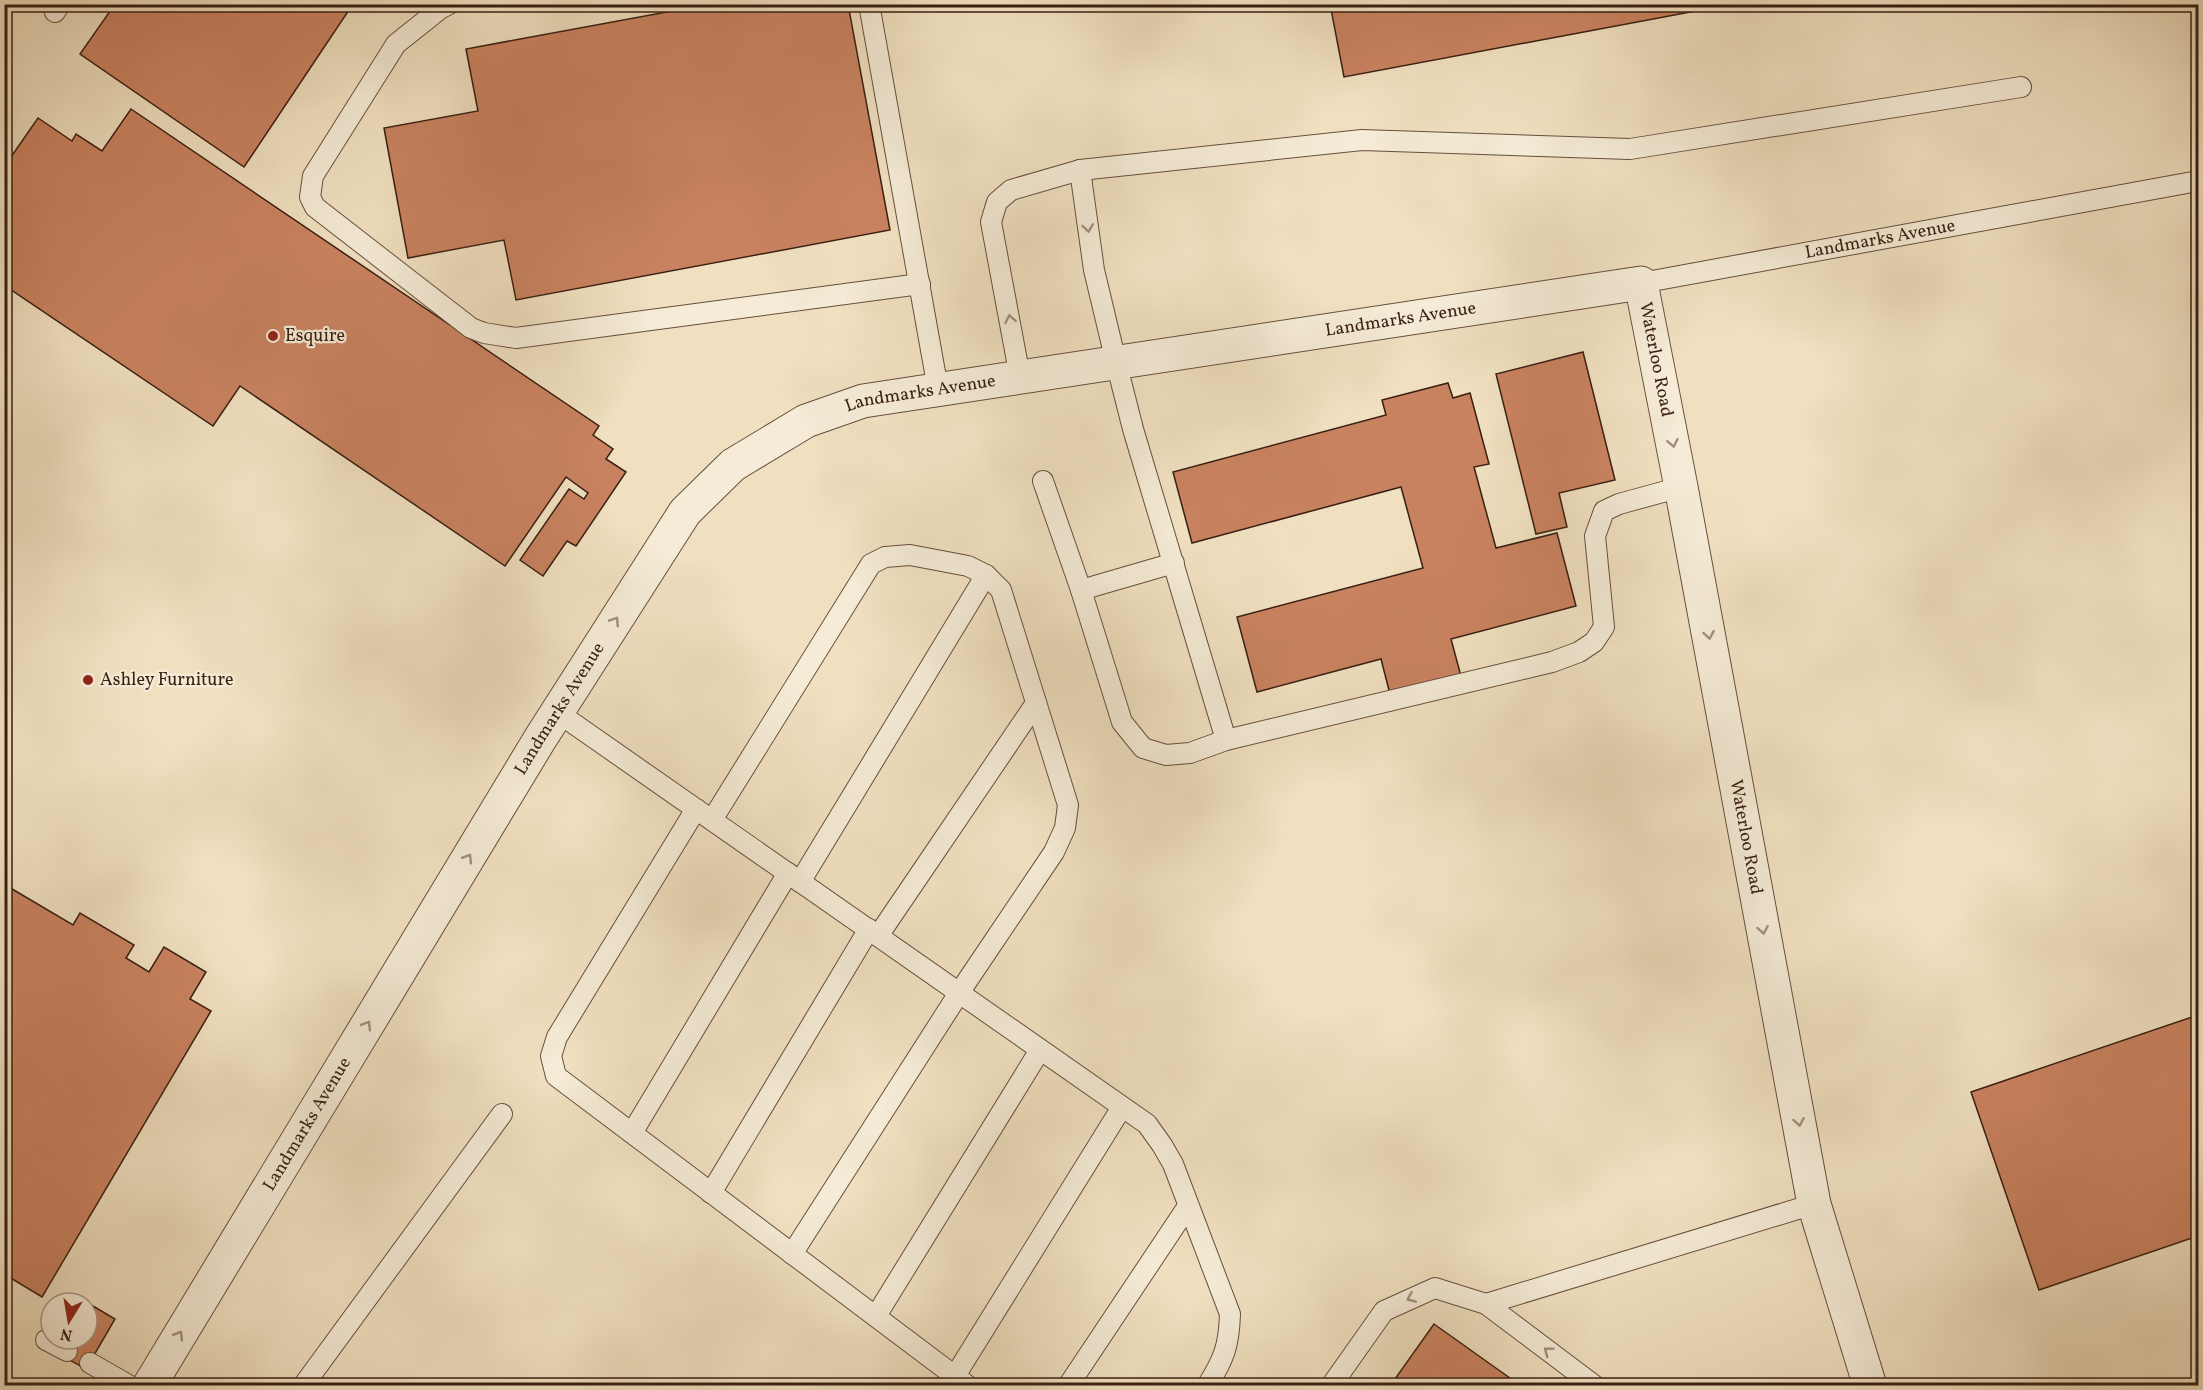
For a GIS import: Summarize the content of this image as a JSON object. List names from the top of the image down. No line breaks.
{"streets":{"street":["Landmarks Avenue","Waterloo Road"]},"crossings":[["Landmarks Avenue","Waterloo Road"]],"one_way":["Landmarks Avenue","Waterloo Road"],"places":["Esquire","Ashley Furniture"],"north":"bottom"}
